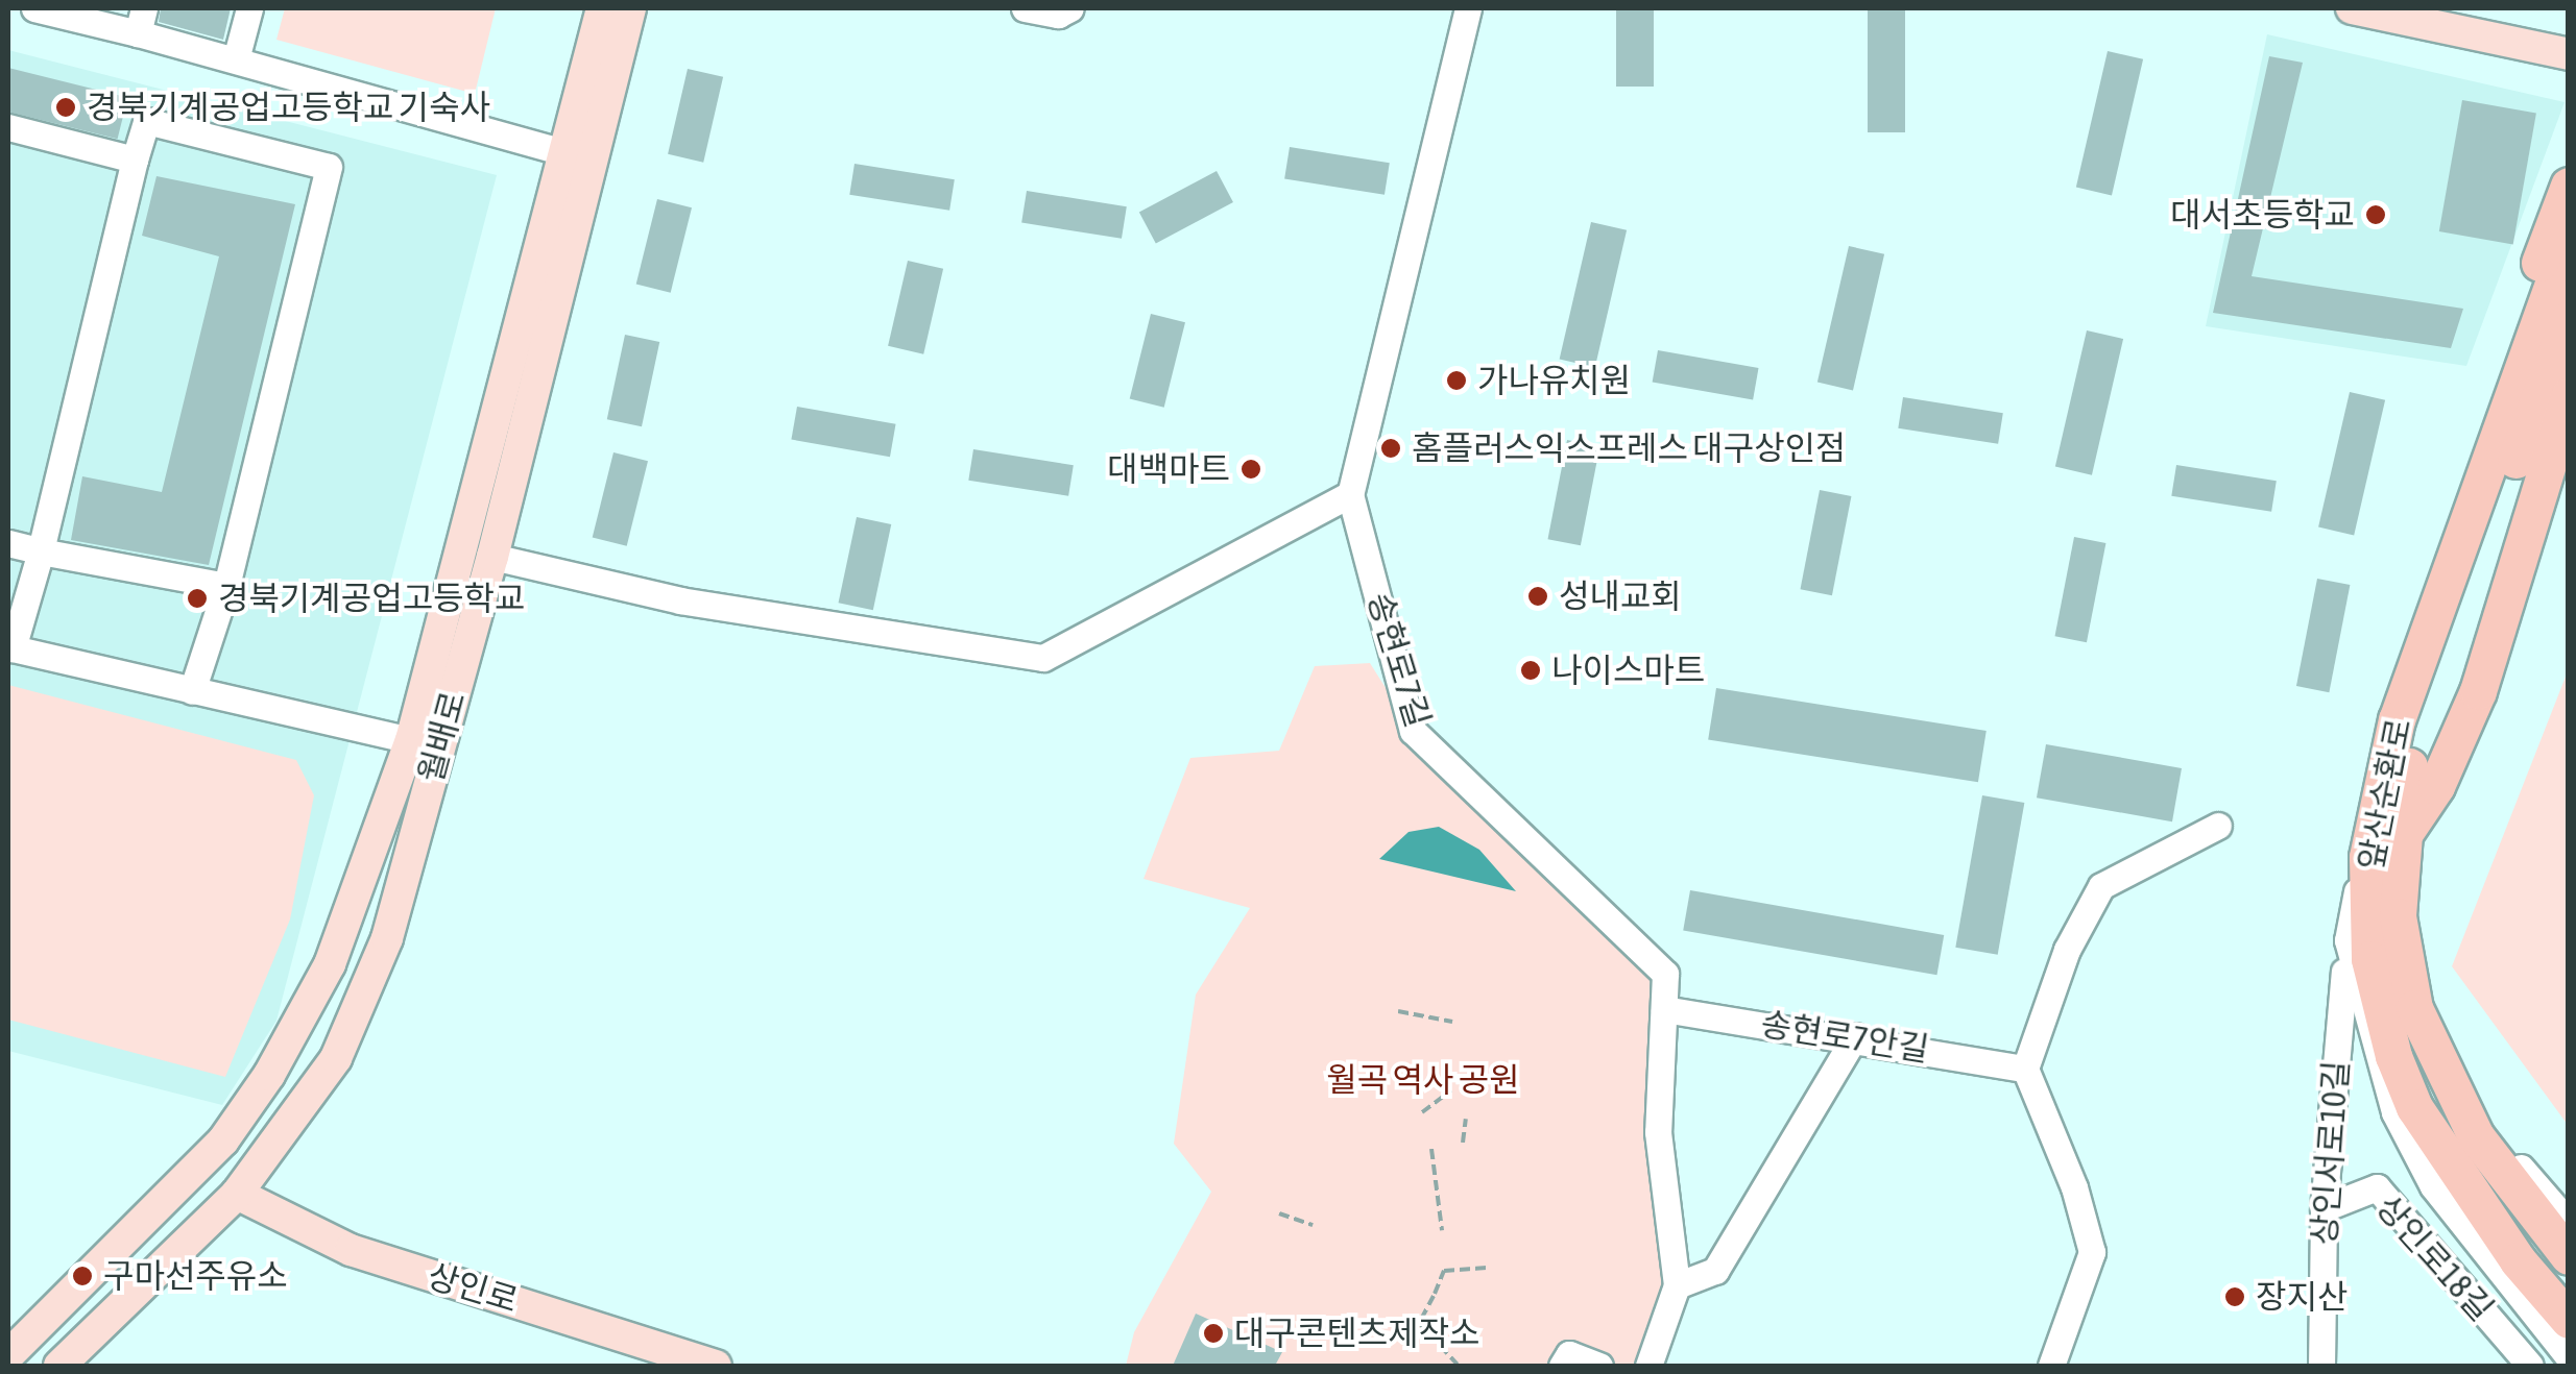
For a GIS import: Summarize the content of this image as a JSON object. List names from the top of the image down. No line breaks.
{"streets":{"highway":["앞산순환로"],"main road":["월배로","상인로"],"street":["송현로7길","송현로7안길","상인서로10길","상인로18길"]},"crossings":[["송현로7길","송현로7안길"],["월배로","상인로"],["앞산순환로","상인서로10길"],["상인서로10길","상인로18길"]],"parks":["월곡 역사 공원"],"places":["경북기계공업고등학교 기숙사","대서초등학교","가나유치원","홈플러스익스프레스 대구상인점","대백마트","성내교회","경북기계공업고등학교","나이스마트","구마선주유소","장지산","대구콘텐츠제작소"]}
